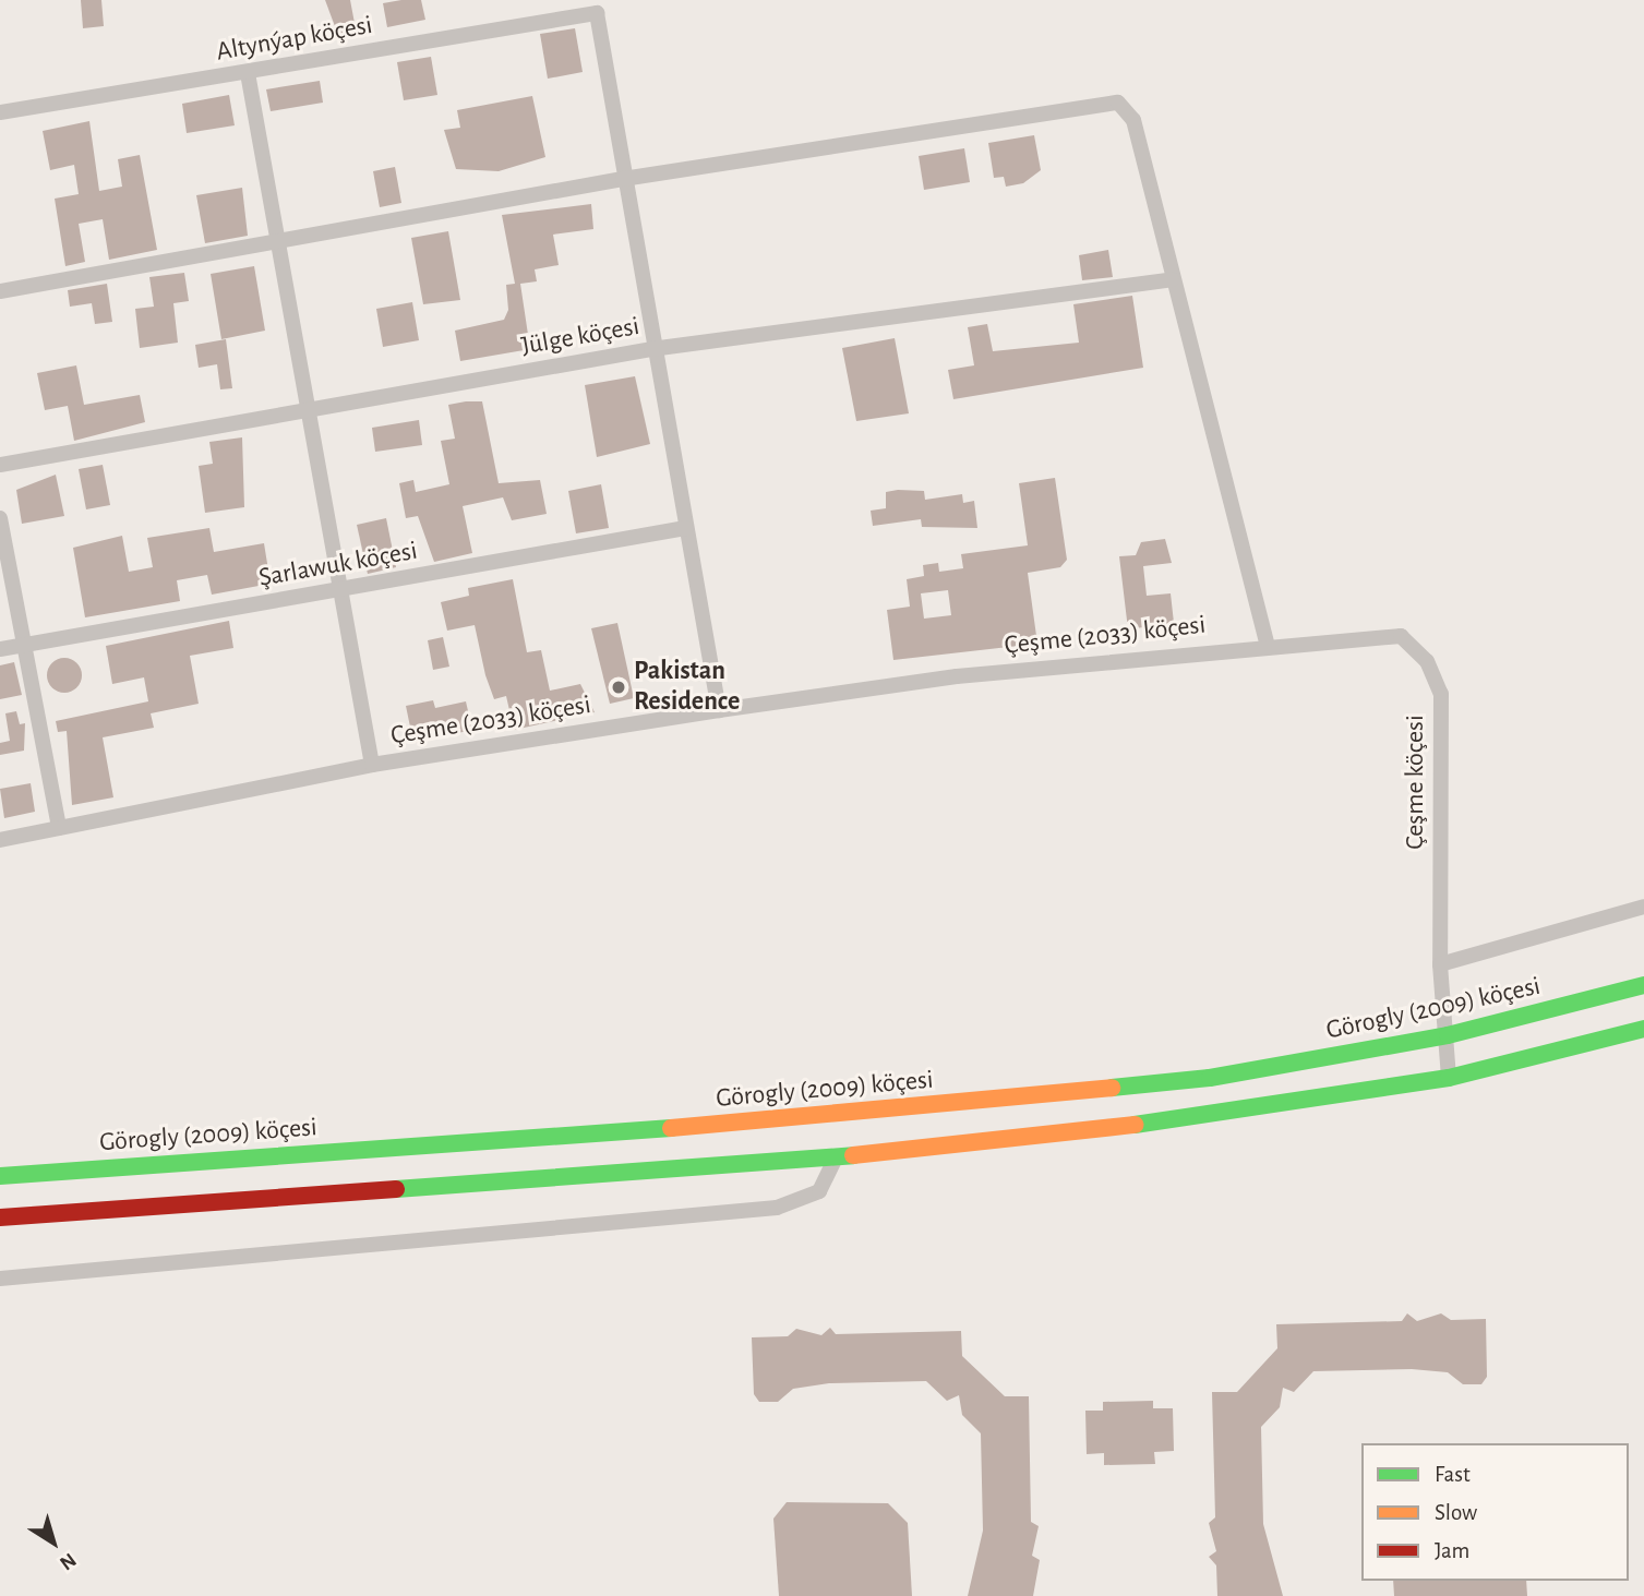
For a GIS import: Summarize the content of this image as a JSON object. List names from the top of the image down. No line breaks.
{"streets":{"main road":["Görogly (2009) köçesi"],"street":["Altynýap köçesi","Jülge köçesi","Şarlawuk köçesi","Çeşme (2033) köçesi","Çeşme köçesi"]},"crossings":[["Çeşme (2033) köçesi","Çeşme köçesi"],["Çeşme köçesi","Görogly (2009) köçesi"]],"places":["Pakistan Residence"],"legend":["Fast","Slow","Jam"],"north":"bottom right"}
